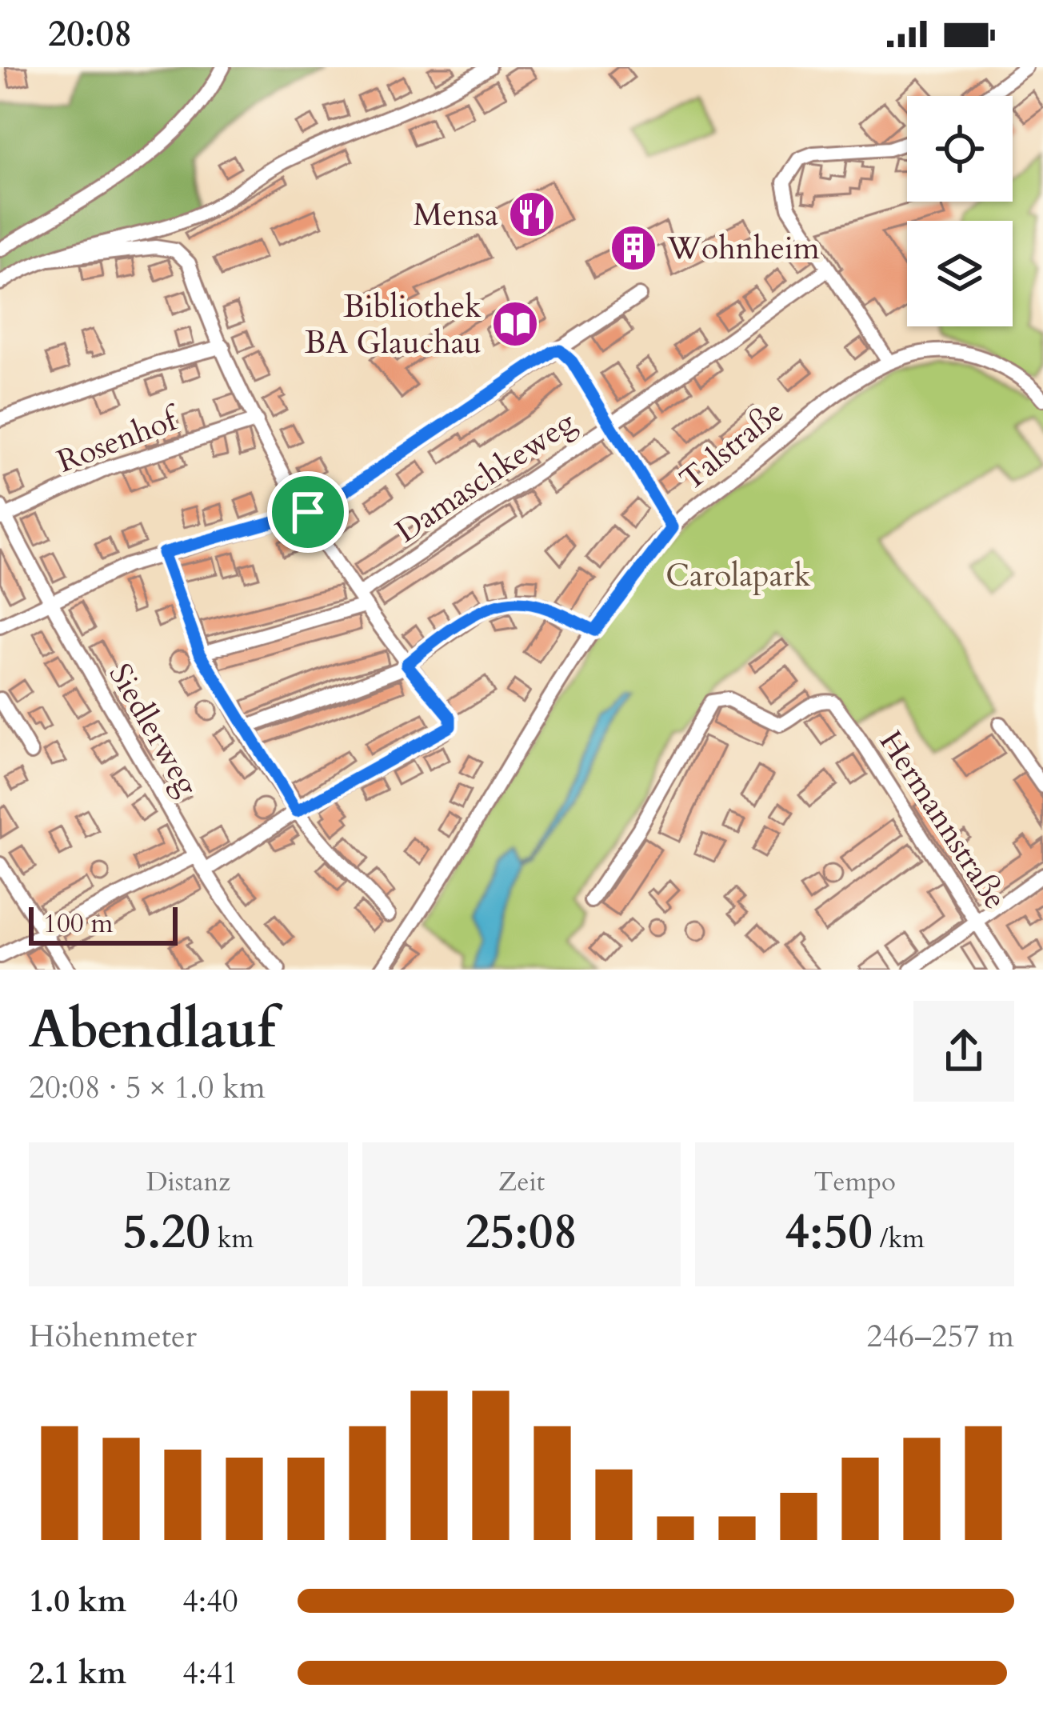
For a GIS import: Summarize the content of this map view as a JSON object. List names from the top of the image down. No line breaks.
{"streets":{"street":["Rosenhof","Talstraße","Damaschkeweg","Siedlerweg","Hermannstraße"]},"crossings":[["Rosenhof","Siedlerweg"]],"parks":["Carolapark"],"places":{"restaurant":["Mensa"],"building":["Wohnheim"],"library":["Bibliothek BA Glauchau"]},"scale_bar":"100 m","page":{"status":"20:08","scale":"100 m","heading":["Abendlauf","20:08 · 5 × 1.0 km"],"stats":[["Distanz","5.20 km"],["Zeit","25:08"],["Tempo","4:50 /km"]],"chart":["Höhenmeter","246–257 m"],"list":[{"name":"1.0 km","note":"4:40"},{"name":"2.1 km","note":"4:41"}]}}
